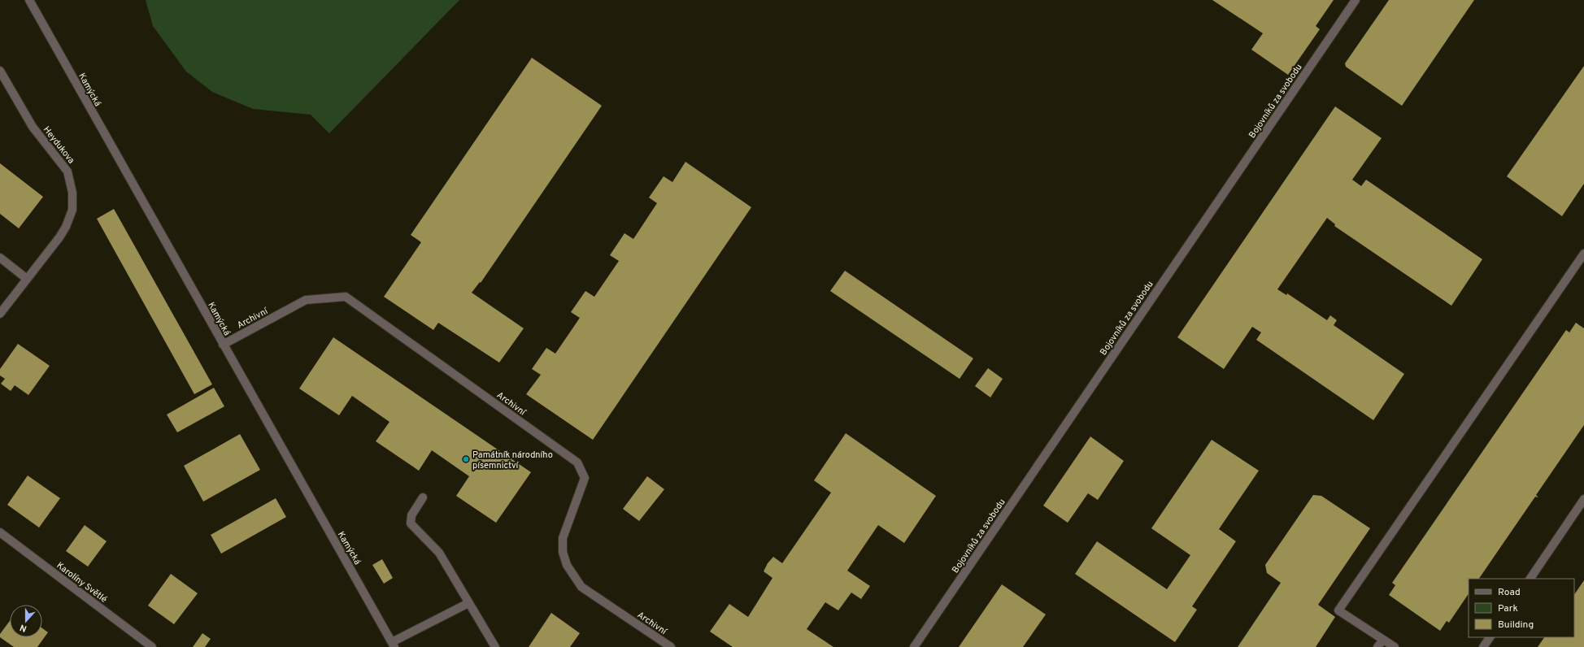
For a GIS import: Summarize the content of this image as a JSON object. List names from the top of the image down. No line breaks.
{"streets":{"street":["Kamýcká","Bojovníků za svobodu","Heydukova","Archivní","Karolíny Světlé"]},"crossings":[["Kamýcká","Archivní"]],"places":["Památník národního písemnictví"],"legend":["Road","Park","Building"],"north":"bottom"}
